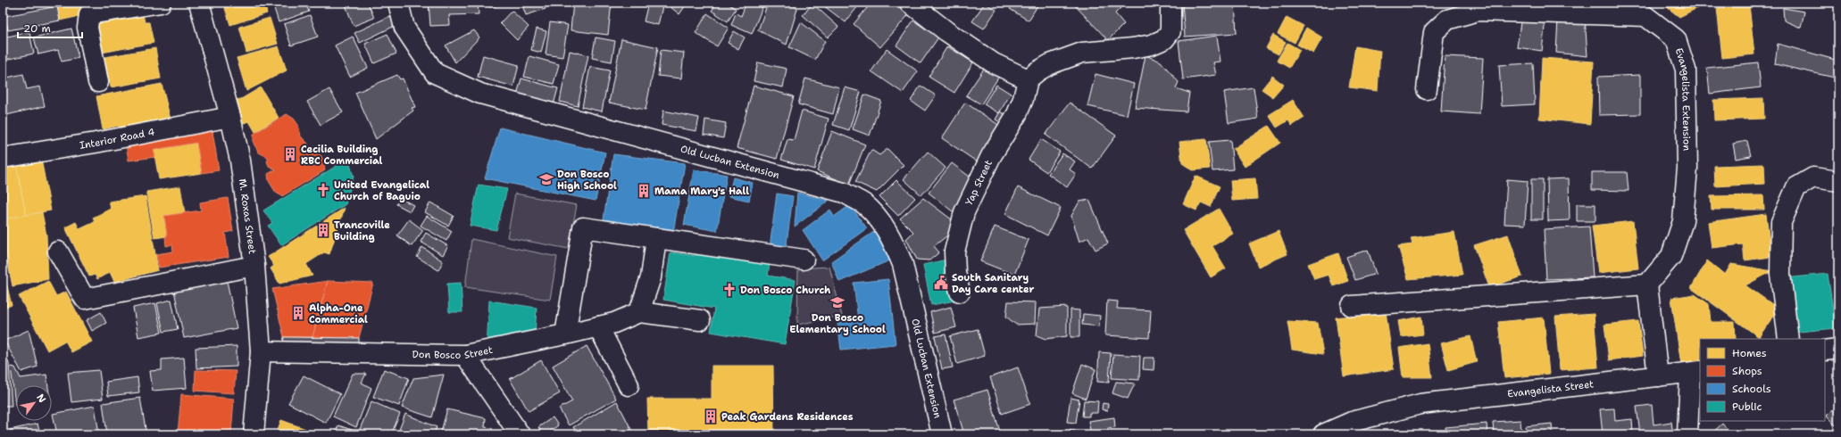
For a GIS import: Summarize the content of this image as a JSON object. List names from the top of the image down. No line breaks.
{"streets":{"street":["Evangelista Extension","Interior Road 4","Old Lucban Extension","Yap Street","M. Roxas Street","Don Bosco Street","Evangelista Street"]},"crossings":[["Interior Road 4","M. Roxas Street"],["M. Roxas Street","Don Bosco Street"]],"places":{"building":["Cecilia Building RBC Commercial","Mama Mary's Hall","Trancoville Building","Alpha-One Commercial","Peak Gardens Residences"],"school or university":["Don Bosco High School","Don Bosco Elementary School"],"church":["United Evangelical Church of Baguio","Don Bosco Church"],"public building":["South Sanitary Day Care center"]},"legend":["Homes","Shops","Schools","Public"],"scale_bar":"20 m","north":"top right"}
